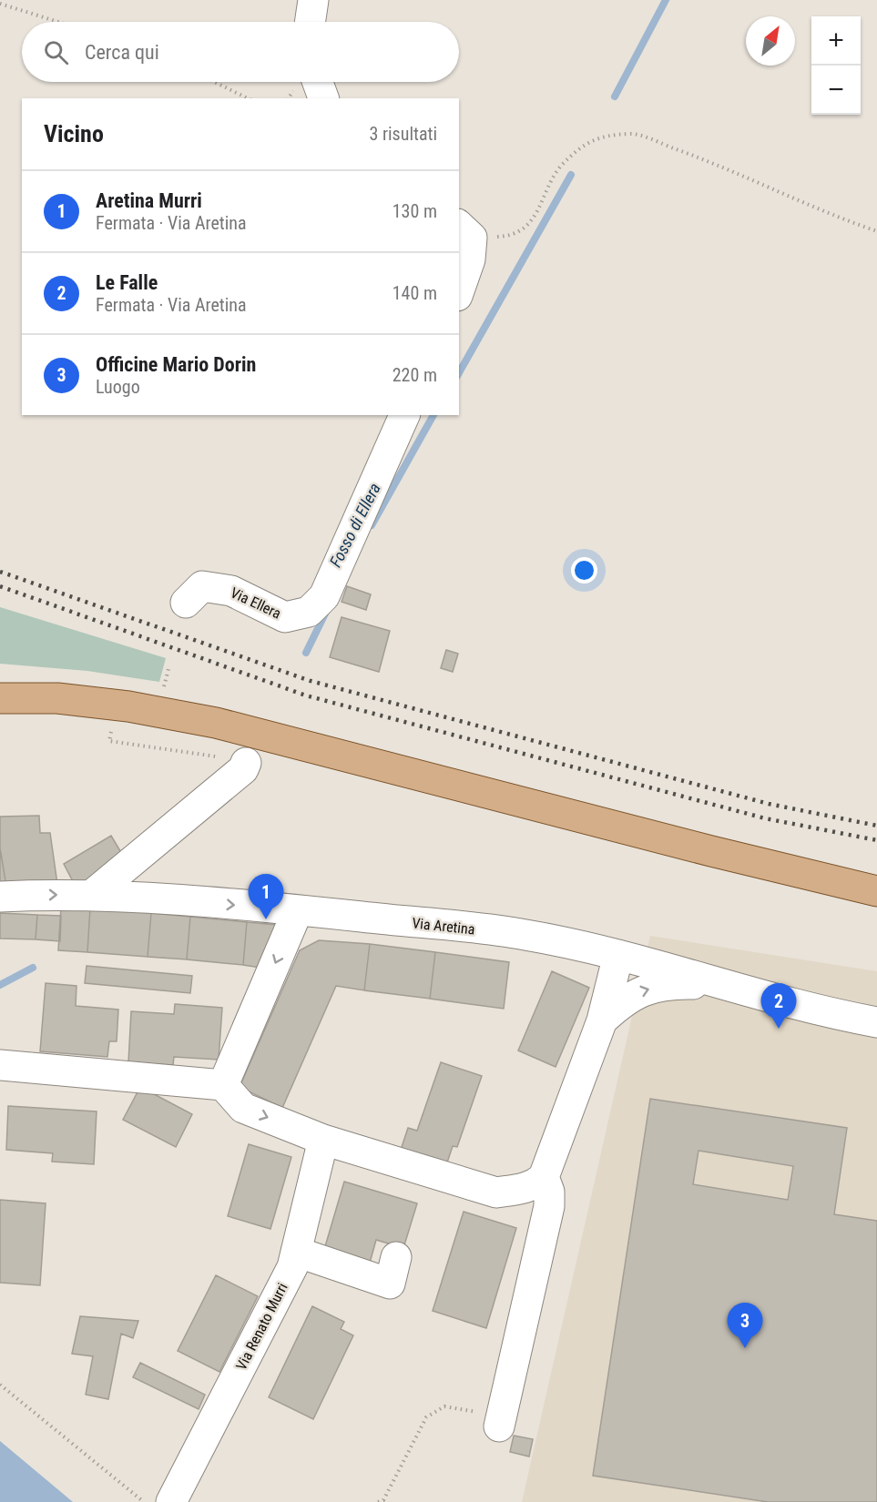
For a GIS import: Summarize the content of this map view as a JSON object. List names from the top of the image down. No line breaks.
{"streets":{"street":["Via Ellera","Via Aretina","Via Renato Murri"]},"water":["Fosso di Ellera"],"north":"top right","page":{"map_buttons":["+","−"],"search":"Cerca qui","heading":["Vicino","3 risultati"],"list":[{"mark":"1","name":"Aretina Murri","note":"Fermata · Via Aretina","value":"130 m"},{"mark":"2","name":"Le Falle","note":"Fermata · Via Aretina","value":"140 m"},{"mark":"3","name":"Officine Mario Dorin","note":"Luogo","value":"220 m"}],"pins":["1","2","3"]}}
